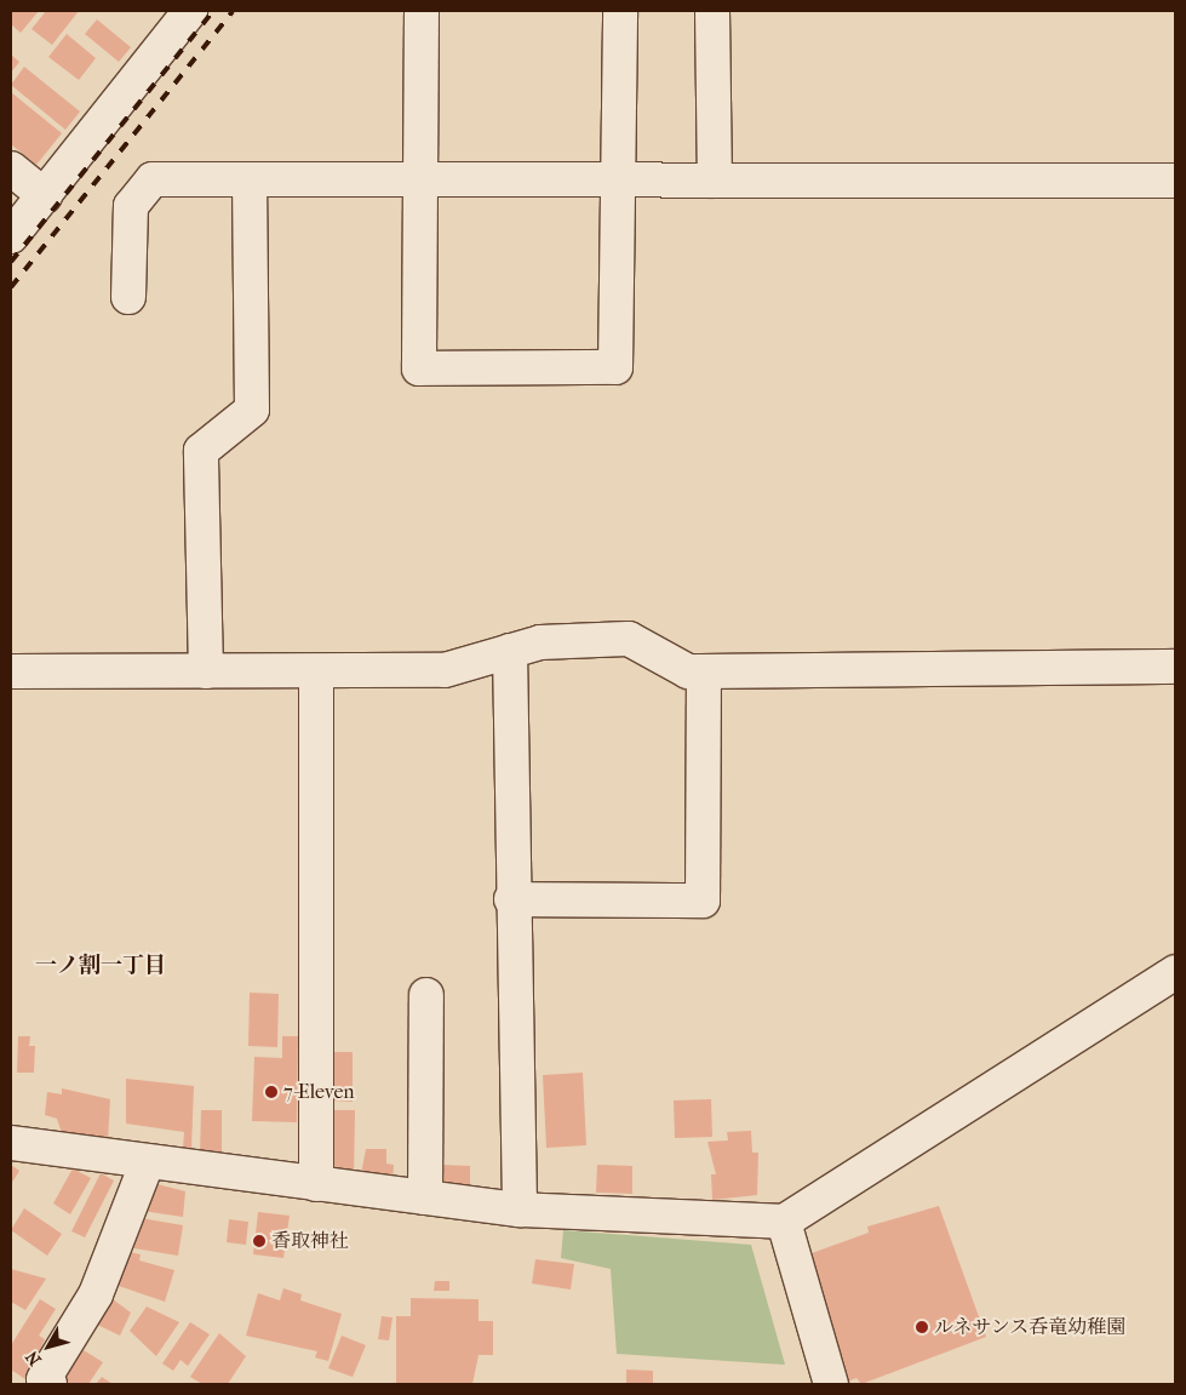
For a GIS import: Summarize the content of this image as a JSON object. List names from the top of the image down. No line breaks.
{"districts":["一ノ割一丁目"],"places":["7-Eleven","香取神社","ルネサンス呑竜幼稚園"],"north":"bottom left"}
